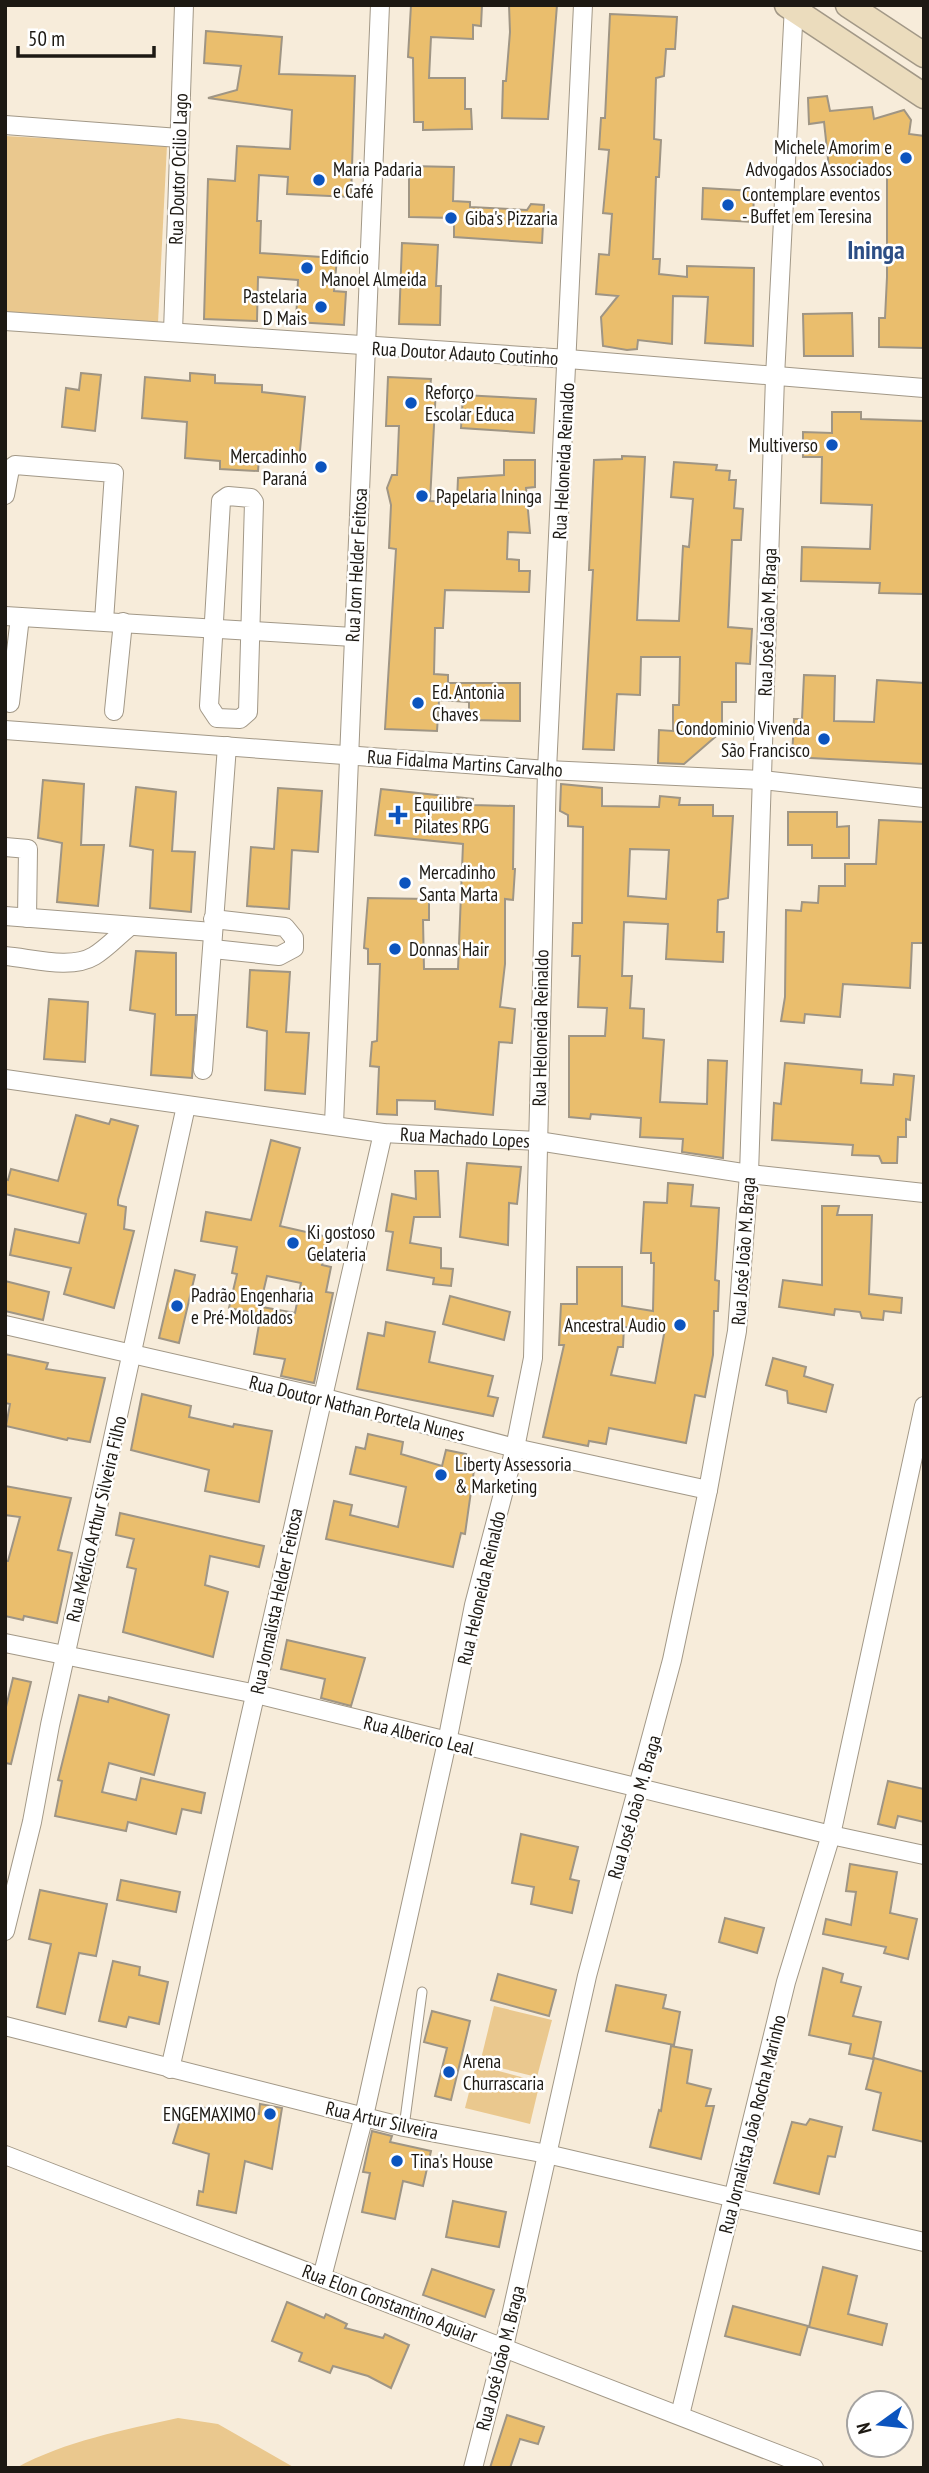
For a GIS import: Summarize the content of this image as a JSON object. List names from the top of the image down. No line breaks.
{"streets":{"street":["Rua Doutor Ocilio Lago","Rua Doutor Adauto Coutinho","Rua Heloneida Reinaldo","Rua Jorn Helder Feitosa","Rua José João M. Braga","Rua Fidalma Martins Carvalho","Rua Machado Lopes","Rua Doutor Nathan Portela Nunes","Rua Médico Arthur Silveira Filho","Rua Jornalista Helder Feitosa","Rua Alberico Leal","Rua Artur Silveira","Rua Jornalista João Rocha Marinho","Rua Elon Constantino Aguiar"]},"crossings":[["Rua Doutor Ocilio Lago","Rua Doutor Adauto Coutinho"],["Rua Doutor Adauto Coutinho","Rua Heloneida Reinaldo"],["Rua Doutor Adauto Coutinho","Rua Jorn Helder Feitosa"],["Rua Doutor Adauto Coutinho","Rua José João M. Braga"],["Rua Heloneida Reinaldo","Rua Fidalma Martins Carvalho"],["Rua Heloneida Reinaldo","Rua Machado Lopes"],["Rua Heloneida Reinaldo","Rua Doutor Nathan Portela Nunes"],["Rua Heloneida Reinaldo","Rua Alberico Leal"],["Rua Heloneida Reinaldo","Rua Artur Silveira"],["Rua Heloneida Reinaldo","Rua Elon Constantino Aguiar"],["Rua Jorn Helder Feitosa","Rua Fidalma Martins Carvalho"],["Rua Jorn Helder Feitosa","Rua Machado Lopes"],["Rua José João M. Braga","Rua Fidalma Martins Carvalho"],["Rua José João M. Braga","Rua Machado Lopes"],["Rua José João M. Braga","Rua Doutor Nathan Portela Nunes"],["Rua José João M. Braga","Rua Alberico Leal"],["Rua José João M. Braga","Rua Artur Silveira"],["Rua José João M. Braga","Rua Elon Constantino Aguiar"],["Rua Machado Lopes","Rua Médico Arthur Silveira Filho"],["Rua Machado Lopes","Rua Jornalista Helder Feitosa"],["Rua Doutor Nathan Portela Nunes","Rua Médico Arthur Silveira Filho"],["Rua Doutor Nathan Portela Nunes","Rua Jornalista Helder Feitosa"],["Rua Médico Arthur Silveira Filho","Rua Alberico Leal"],["Rua Jornalista Helder Feitosa","Rua Alberico Leal"],["Rua Jornalista Helder Feitosa","Rua Artur Silveira"],["Rua Alberico Leal","Rua Jornalista João Rocha Marinho"],["Rua Artur Silveira","Rua Jornalista João Rocha Marinho"],["Rua Jornalista João Rocha Marinho","Rua Elon Constantino Aguiar"]],"districts":["Ininga"],"places":{"other":["Michele Amorim e Advogados Associados","Maria Padaria e Café","Contemplare eventos - Buffet em Teresina","Giba's Pizzaria","Edificio Manoel Almeida","Pastelaria D Mais","Reforço Escolar Educa","Multiverso","Mercadinho Paraná","Papelaria Ininga","Ed. Antonia Chaves","Condominio Vivenda São Francisco","Mercadinho Santa Marta","Donnas Hair","Ki gostoso Gelateria","Padrão Engenharia e Pré-Moldados","Ancestral Audio","Liberty Assessoria & Marketing","Arena Churrascaria","ENGEMAXIMO","Tina's House"],"health":["Equilibre Pilates RPG"]},"scale_bar":"50 m","north":"left"}
